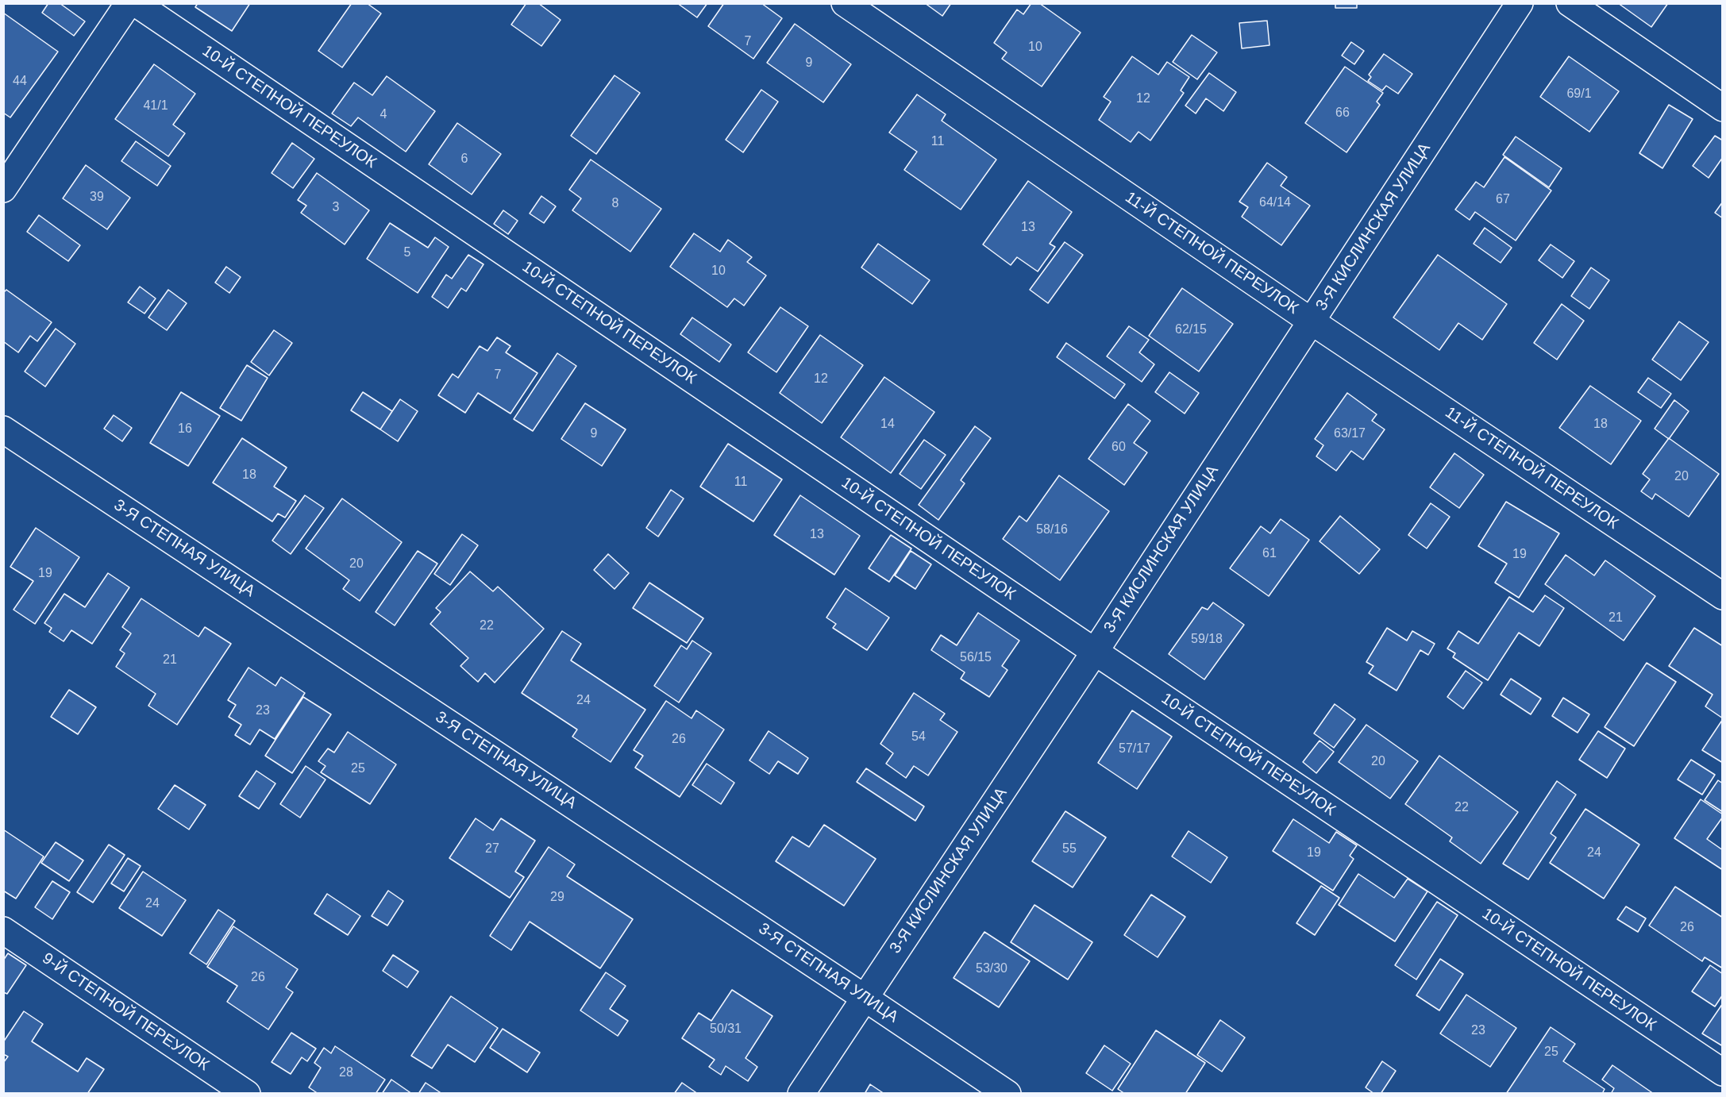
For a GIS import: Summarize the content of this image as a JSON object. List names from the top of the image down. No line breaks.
{"streets":{"street":["10-Й СТЕПНОЙ ПЕРЕУЛОК","3-Я КИСЛИНСКАЯ УЛИЦА","11-Й СТЕПНОЙ ПЕРЕУЛОК","3-Я СТЕПНАЯ УЛИЦА","9-Й СТЕПНОЙ ПЕРЕУЛОК"]},"crossings":[["10-Й СТЕПНОЙ ПЕРЕУЛОК","3-Я КИСЛИНСКАЯ УЛИЦА"],["3-Я КИСЛИНСКАЯ УЛИЦА","11-Й СТЕПНОЙ ПЕРЕУЛОК"],["3-Я КИСЛИНСКАЯ УЛИЦА","3-Я СТЕПНАЯ УЛИЦА"]],"house_numbers":["7","10","9","44","69/1","12","41/1","66","4","11","6","39","67","64/14","8","3","13","5","10","62/15","7","12","14","18","16","9","63/17","60","18","20","11","58/16","13","61","19","20","19","21","22","59/18","56/15","21","24","23","54","26","57/17","20","25","22","27","55","19","24","29","24","26","53/30","26","50/31","23","25","28"]}
